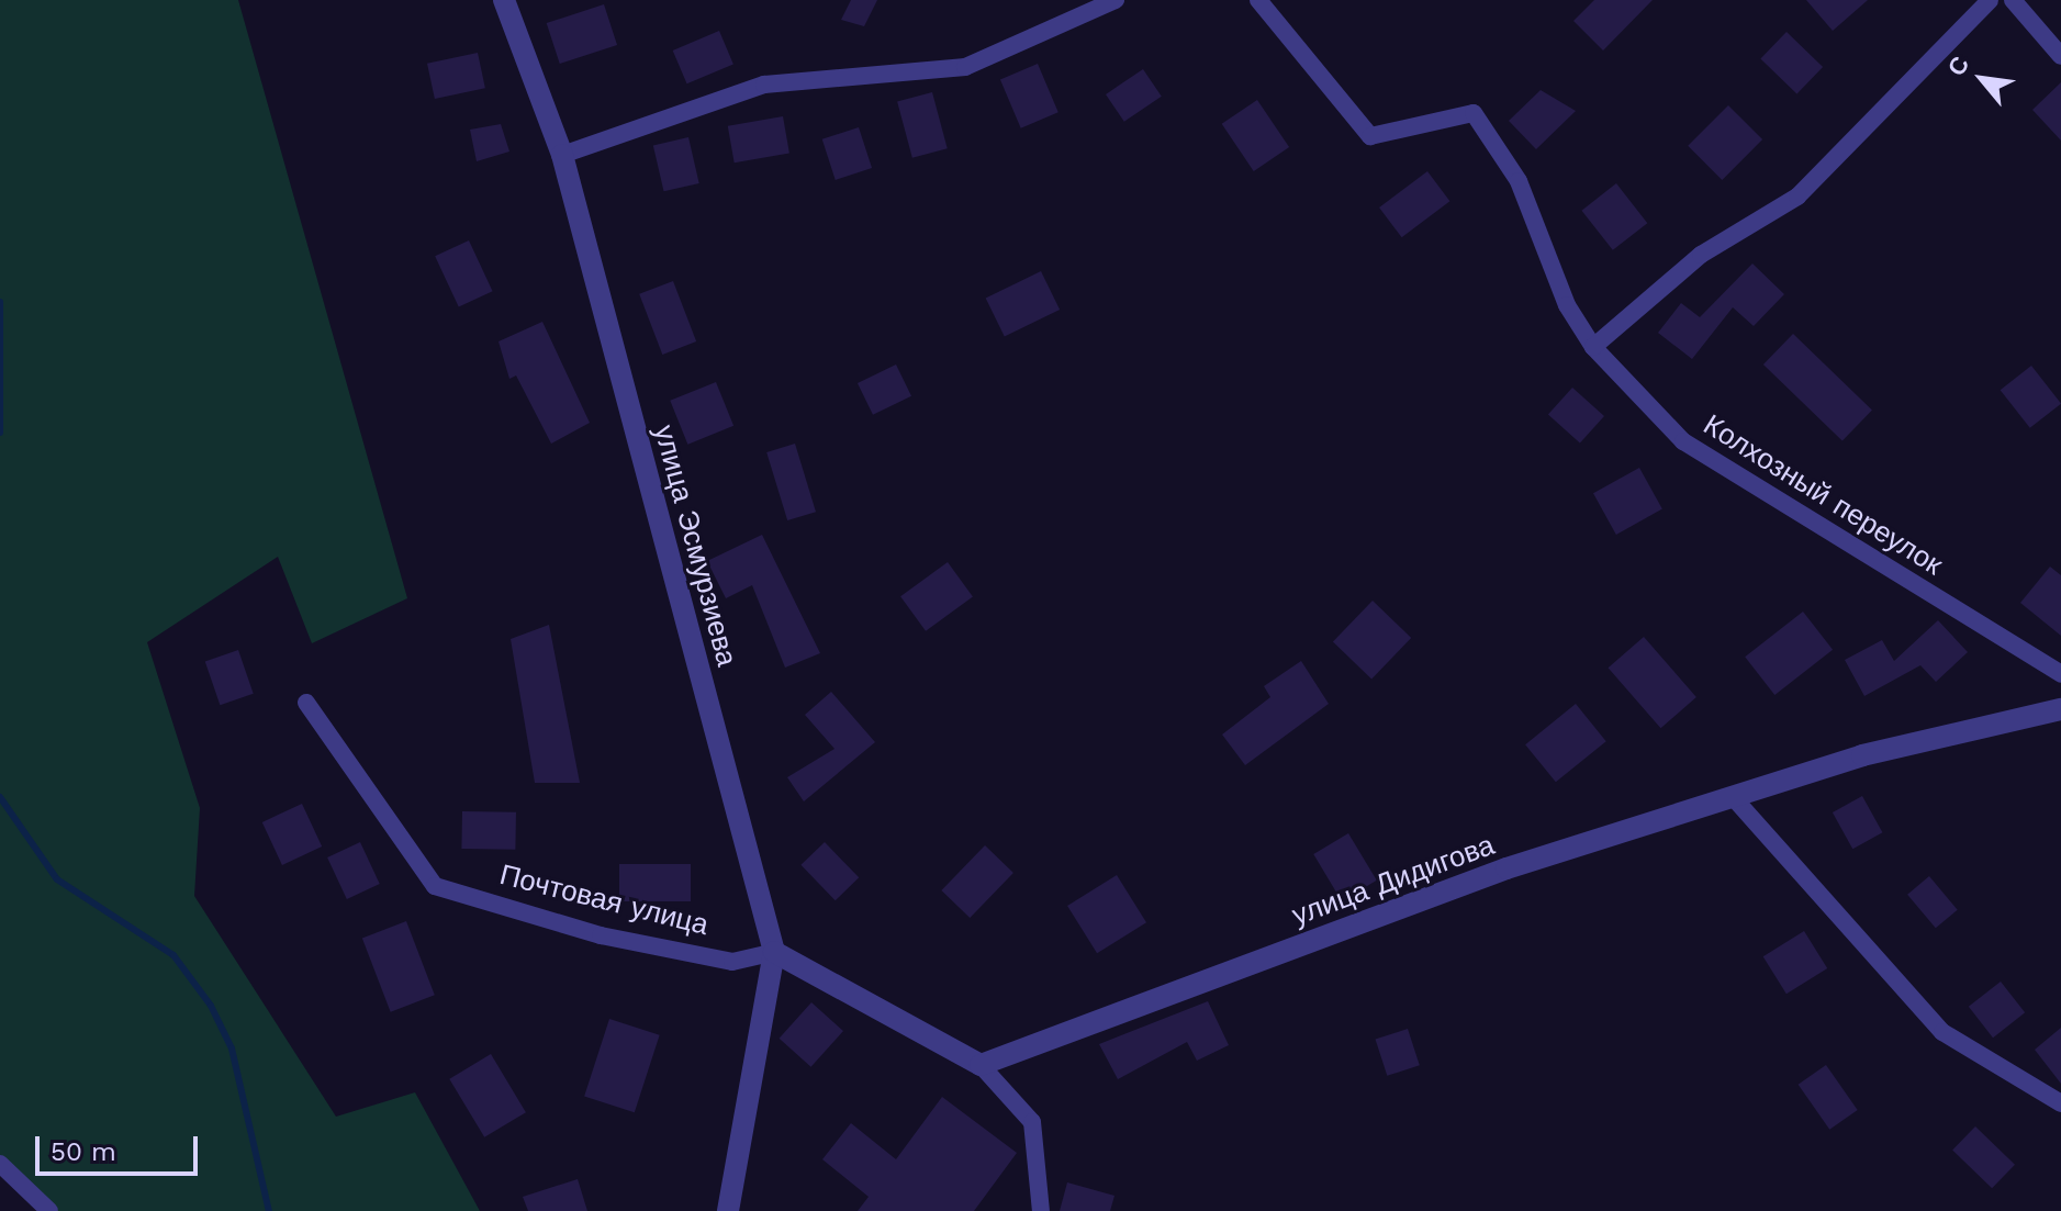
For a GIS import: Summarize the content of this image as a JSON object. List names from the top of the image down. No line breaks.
{"streets":{"street":["Колхозный переулок","улица Эсмурзиева","улица Дидигова","Почтовая улица"]},"crossings":[["улица Эсмурзиева","Почтовая улица"]],"scale_bar":"50 m","north":"top left"}
